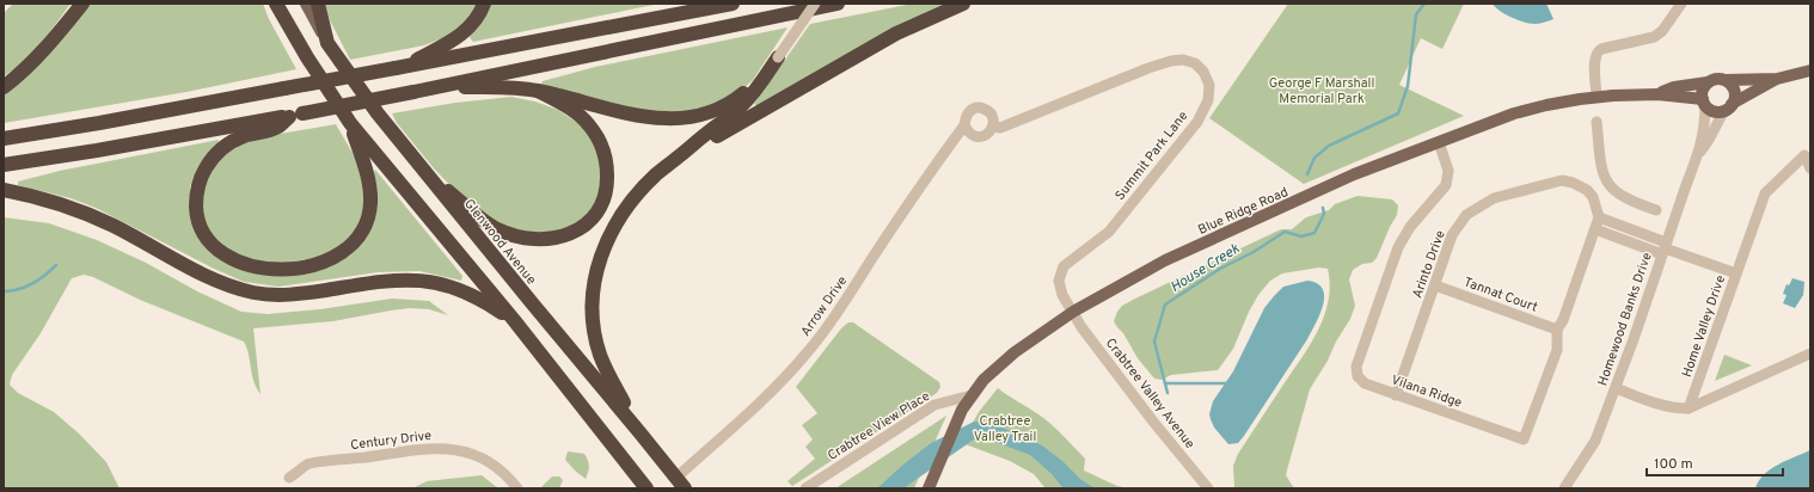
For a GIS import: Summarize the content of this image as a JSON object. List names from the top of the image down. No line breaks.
{"streets":{"highway":["Glenwood Avenue"],"main road":["Blue Ridge Road"],"street":["Summit Park Lane","Arinto Drive","Tannat Court","Arrow Drive","Homewood Banks Drive","Home Valley Drive","Vilana Ridge","Crabtree Valley Avenue","Crabtree View Place","Century Drive"]},"crossings":[["Summit Park Lane","Blue Ridge Road"],["Summit Park Lane","Arrow Drive"],["Summit Park Lane","Crabtree Valley Avenue"],["Blue Ridge Road","Homewood Banks Drive"],["Blue Ridge Road","Vilana Ridge"],["Blue Ridge Road","Crabtree Valley Avenue"],["Blue Ridge Road","Crabtree View Place"],["Glenwood Avenue","Arrow Drive"],["Arinto Drive","Tannat Court"],["Arinto Drive","Vilana Ridge"],["Tannat Court","Vilana Ridge"]],"water":["House Creek"],"parks":["George F Marshall Memorial Park","Crabtree Valley Trail"],"scale_bar":"100 m"}
